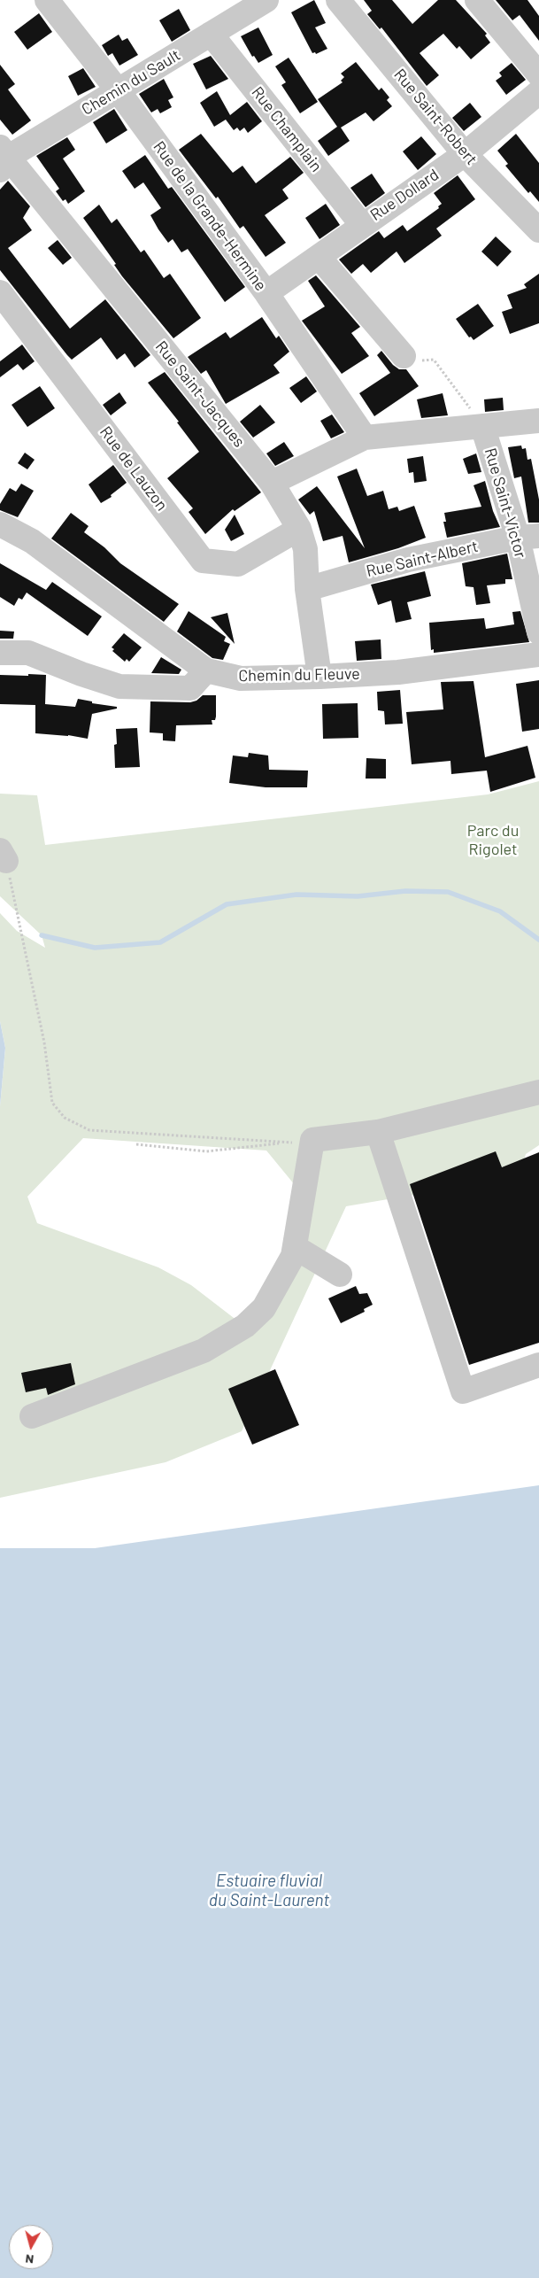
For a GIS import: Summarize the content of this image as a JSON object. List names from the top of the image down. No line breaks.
{"streets":{"street":["Chemin du Sault","Rue Saint-Robert","Rue Champlain","Rue Dollard","Rue de la Grande-Hermine","Rue Saint-Jacques","Rue de Lauzon","Rue Saint-Victor","Rue Saint-Albert","Chemin du Fleuve"]},"crossings":[["Chemin du Sault","Rue Champlain"],["Chemin du Sault","Rue de la Grande-Hermine"],["Chemin du Sault","Rue Saint-Jacques"],["Rue Saint-Robert","Rue Dollard"],["Rue Champlain","Rue Dollard"],["Rue Dollard","Rue de la Grande-Hermine"],["Rue Saint-Jacques","Rue de Lauzon"],["Rue Saint-Jacques","Rue Saint-Albert"],["Rue Saint-Jacques","Chemin du Fleuve"],["Rue Saint-Victor","Rue Saint-Albert"]],"water":["Estuaire fluvial du Saint-Laurent"],"parks":["Parc du Rigolet"],"north":"bottom"}
